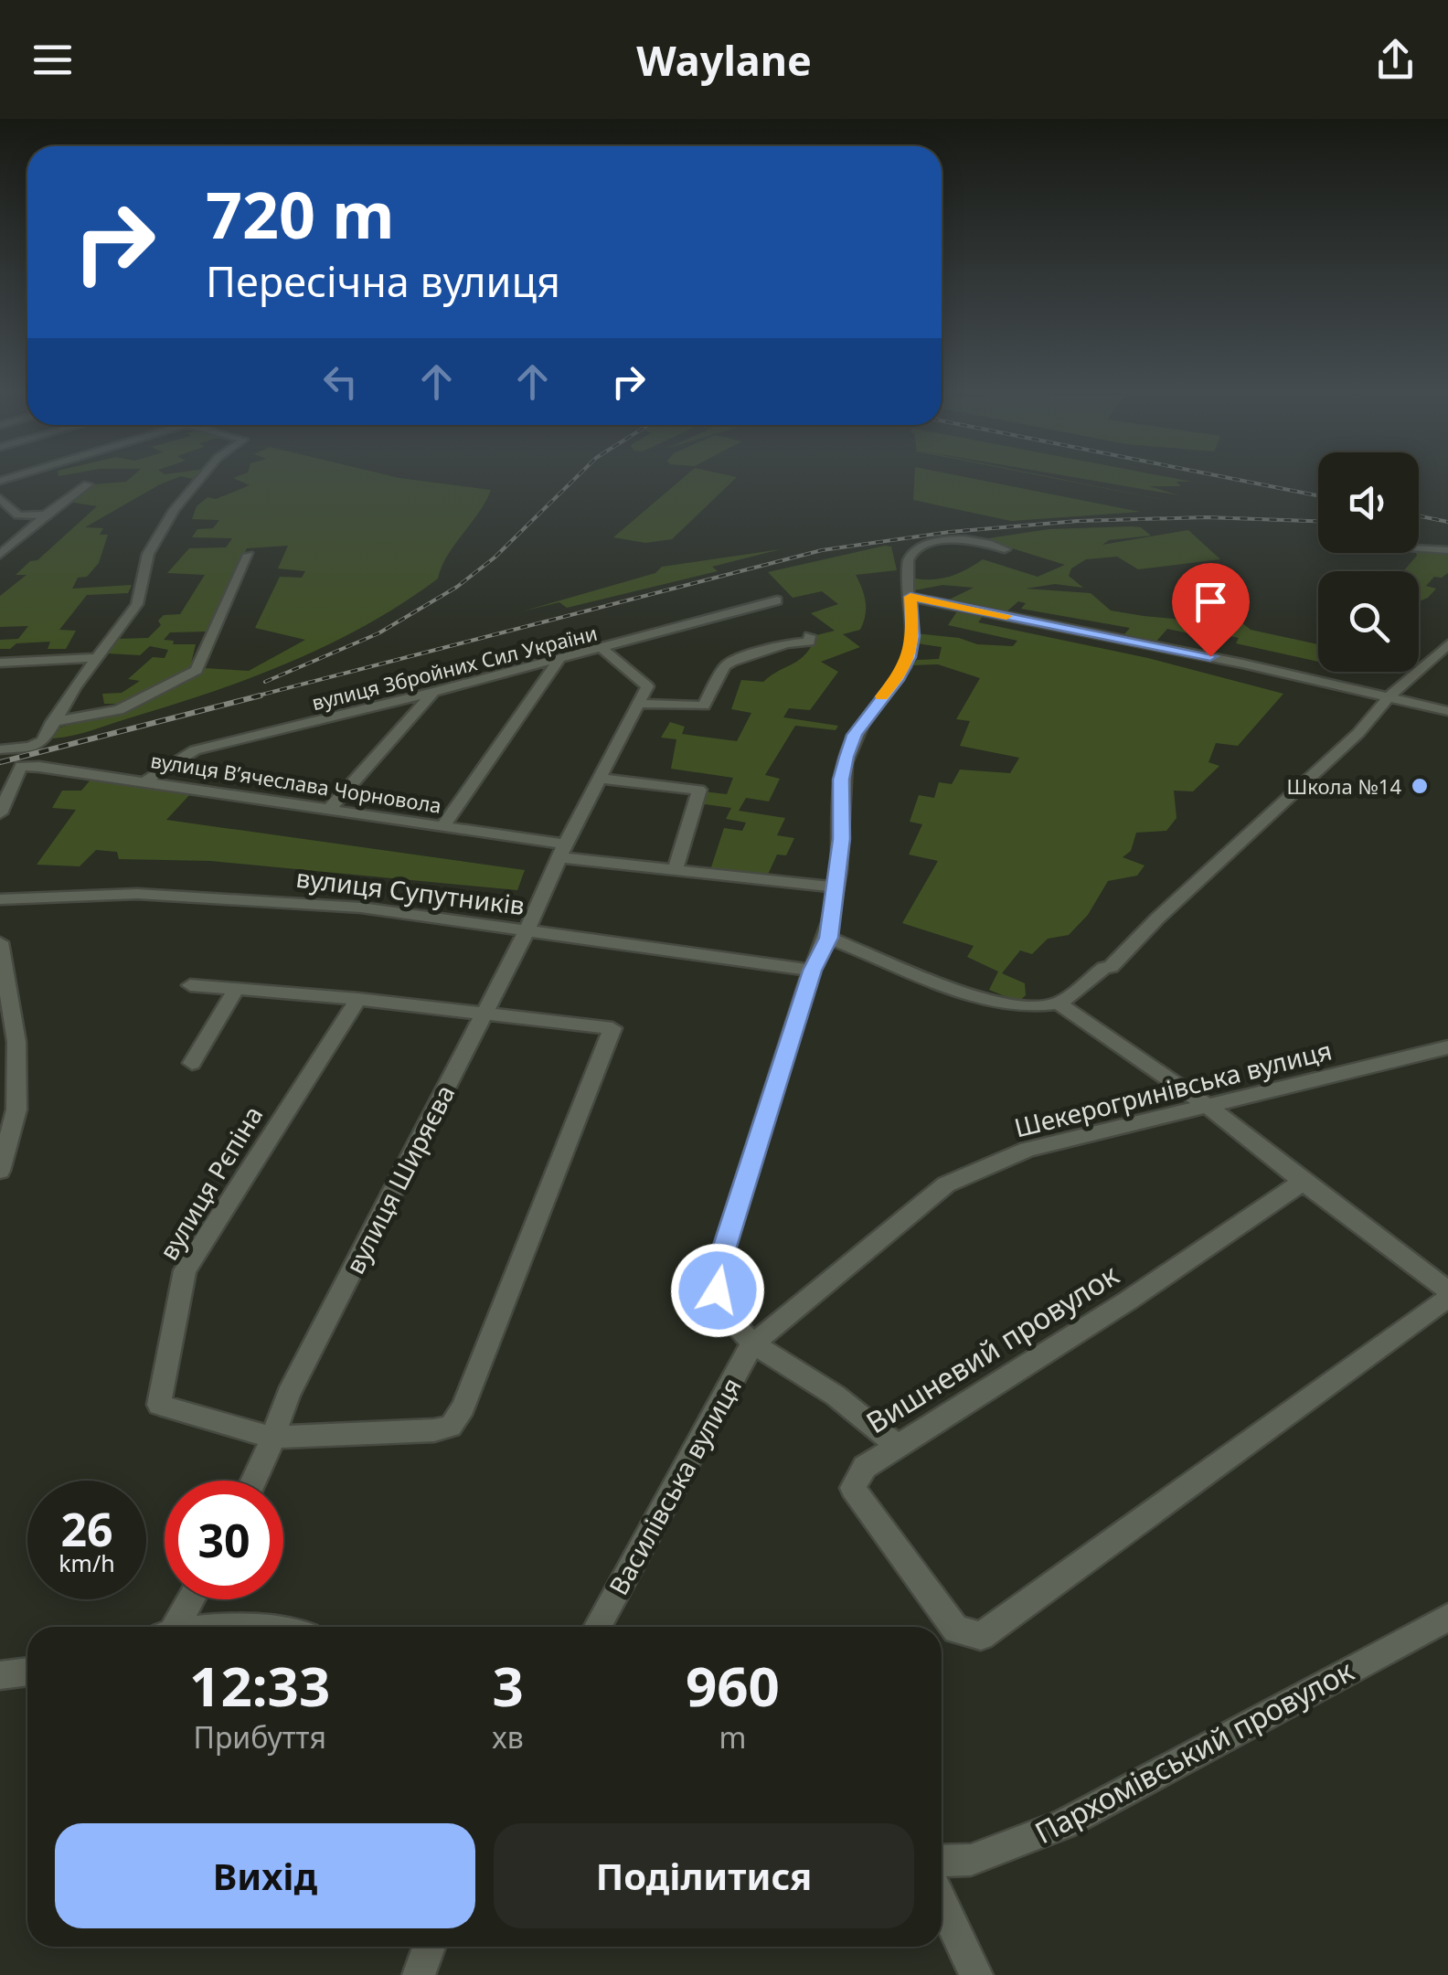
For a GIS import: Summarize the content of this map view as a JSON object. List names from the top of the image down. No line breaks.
{"streets":{"street":["вулиця Збройних Сил України","вулиця Вʼячеслава Чорновола","вулиця Супутників","Шекерогринівська вулиця","вулиця Ширяєва","вулиця Рєпіна","Вишневий провулок","Василівська вулиця","Пархомівський провулок"]},"crossings":[["вулиця Збройних Сил України","вулиця Вʼячеслава Чорновола"],["вулиця Вʼячеслава Чорновола","вулиця Ширяєва"],["вулиця Супутників","вулиця Ширяєва"],["Шекерогринівська вулиця","Василівська вулиця"],["вулиця Ширяєва","вулиця Рєпіна"]],"places":["Школа №14"],"page":{"header":"Waylane","turn":["720 m","Пересічна вулиця"],"speed":"26 km/h","limit":"30","eta":["12:33","Прибуття","3","хв","960","m"],"buttons":["Вихід","Поділитися"]}}
